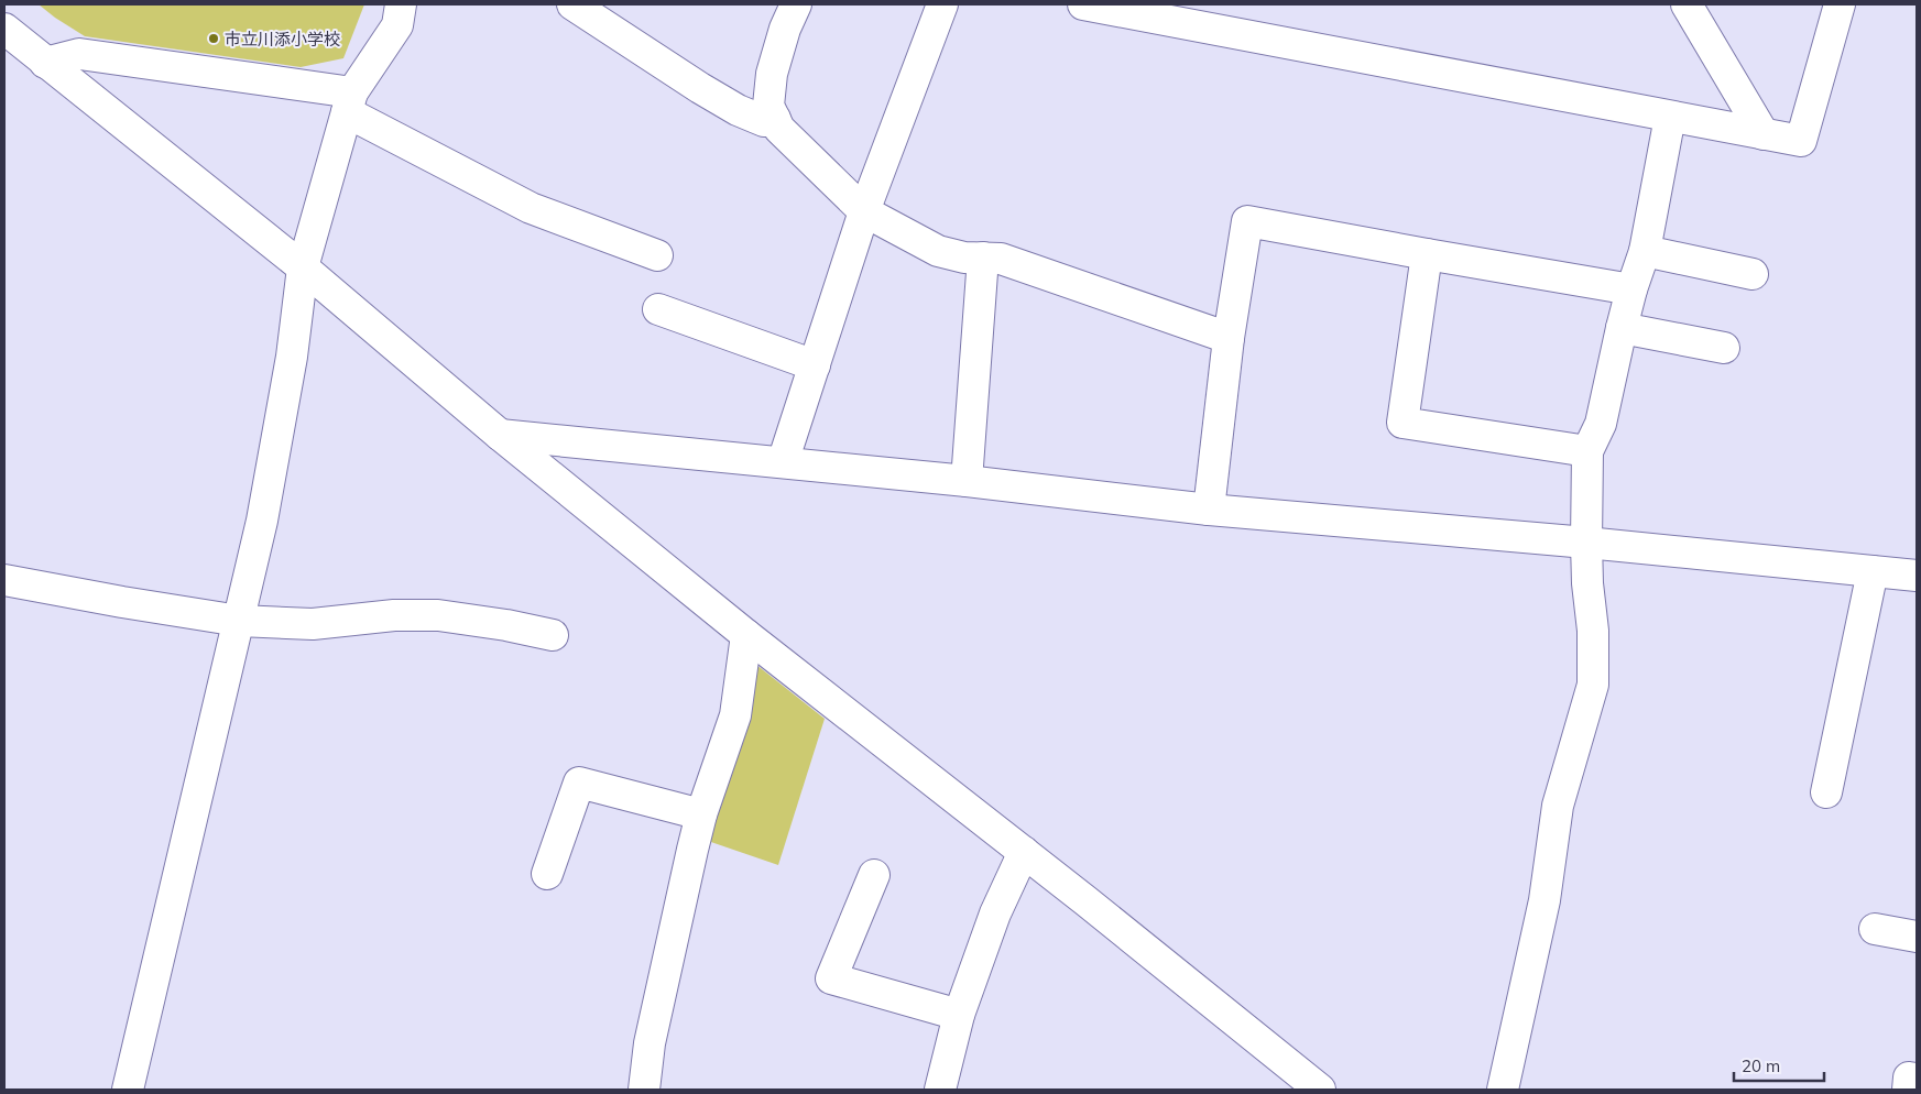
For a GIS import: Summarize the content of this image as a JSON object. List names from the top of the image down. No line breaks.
{"places":["市立川添小学校"],"scale_bar":"20 m"}
